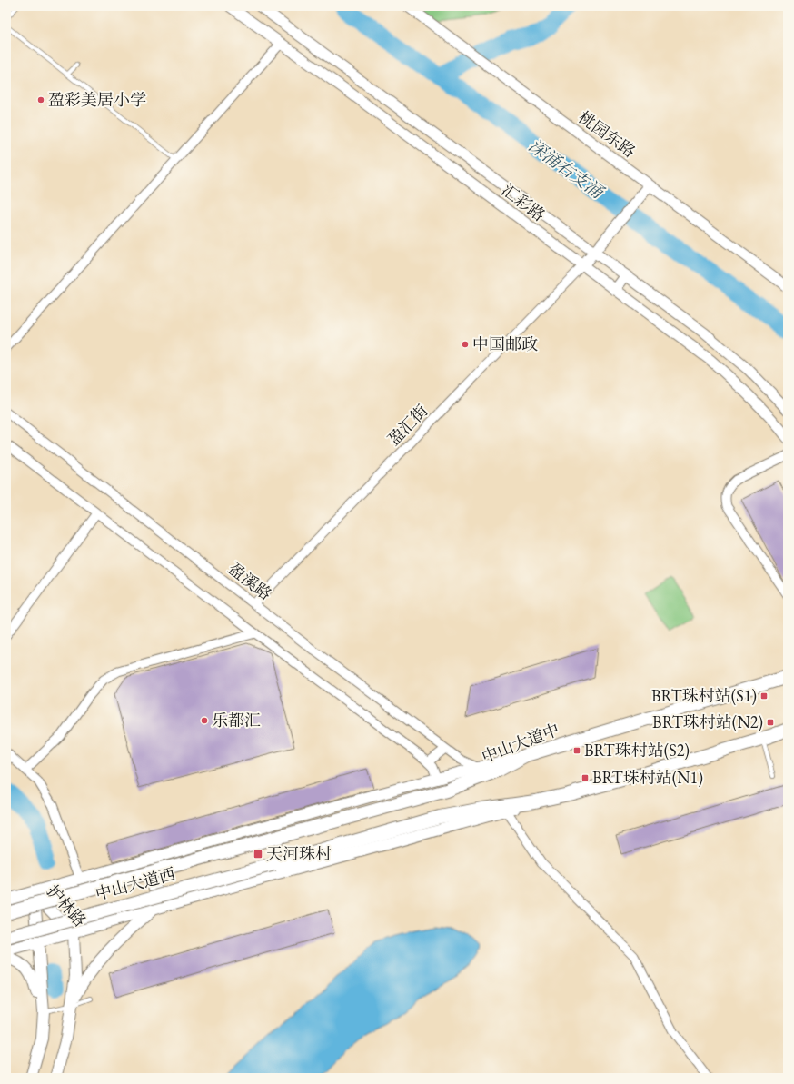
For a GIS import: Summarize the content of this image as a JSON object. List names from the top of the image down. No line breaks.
{"streets":{"highway":["中山大道中","中山大道西"],"main road":["护林路"],"street":["桃园东路","汇彩路","盈汇街","盈溪路"]},"crossings":[["汇彩路","盈汇街"],["盈汇街","盈溪路"],["中山大道中","中山大道西"]],"water":["深涌右支涌"],"places":{"other":["盈彩美居小学","中国邮政","乐都汇"],"transit":["BRT珠村站(S1)","BRT珠村站(N2)","BRT珠村站(S2)","BRT珠村站(N1)","天河珠村"]}}
